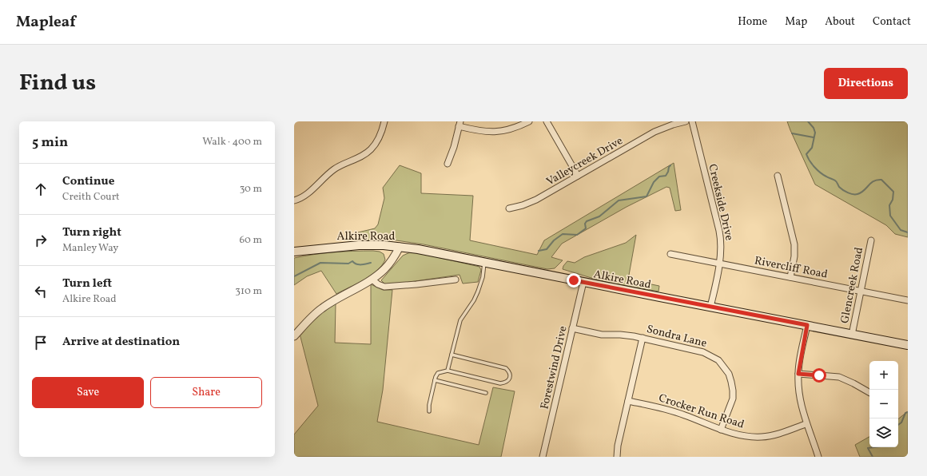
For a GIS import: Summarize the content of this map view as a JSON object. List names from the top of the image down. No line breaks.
{"streets":{"main road":["Alkire Road"],"street":["Valleycreek Drive","Creekside Drive","Rivercliff Road","Glencreek Road","Sondra Lane","Forestwind Drive","Crocker Run Road"]},"crossings":[["Creekside Drive","Alkire Road"],["Creekside Drive","Rivercliff Road"],["Alkire Road","Glencreek Road"],["Alkire Road","Forestwind Drive"],["Rivercliff Road","Glencreek Road"],["Sondra Lane","Forestwind Drive"],["Sondra Lane","Crocker Run Road"]],"page":{"header":"Mapleaf","nav":["Home","Map","About","Contact"],"title":"Find us","buttons":["Directions",["Save","Share"]],"heading":["5 min","Walk · 400 m"],"list":[["Continue","Creith Court","30 m"],["Turn right","Manley Way","60 m"],["Turn left","Alkire Road","310 m"],"Arrive at destination"],"map_buttons":["+","−"]}}
